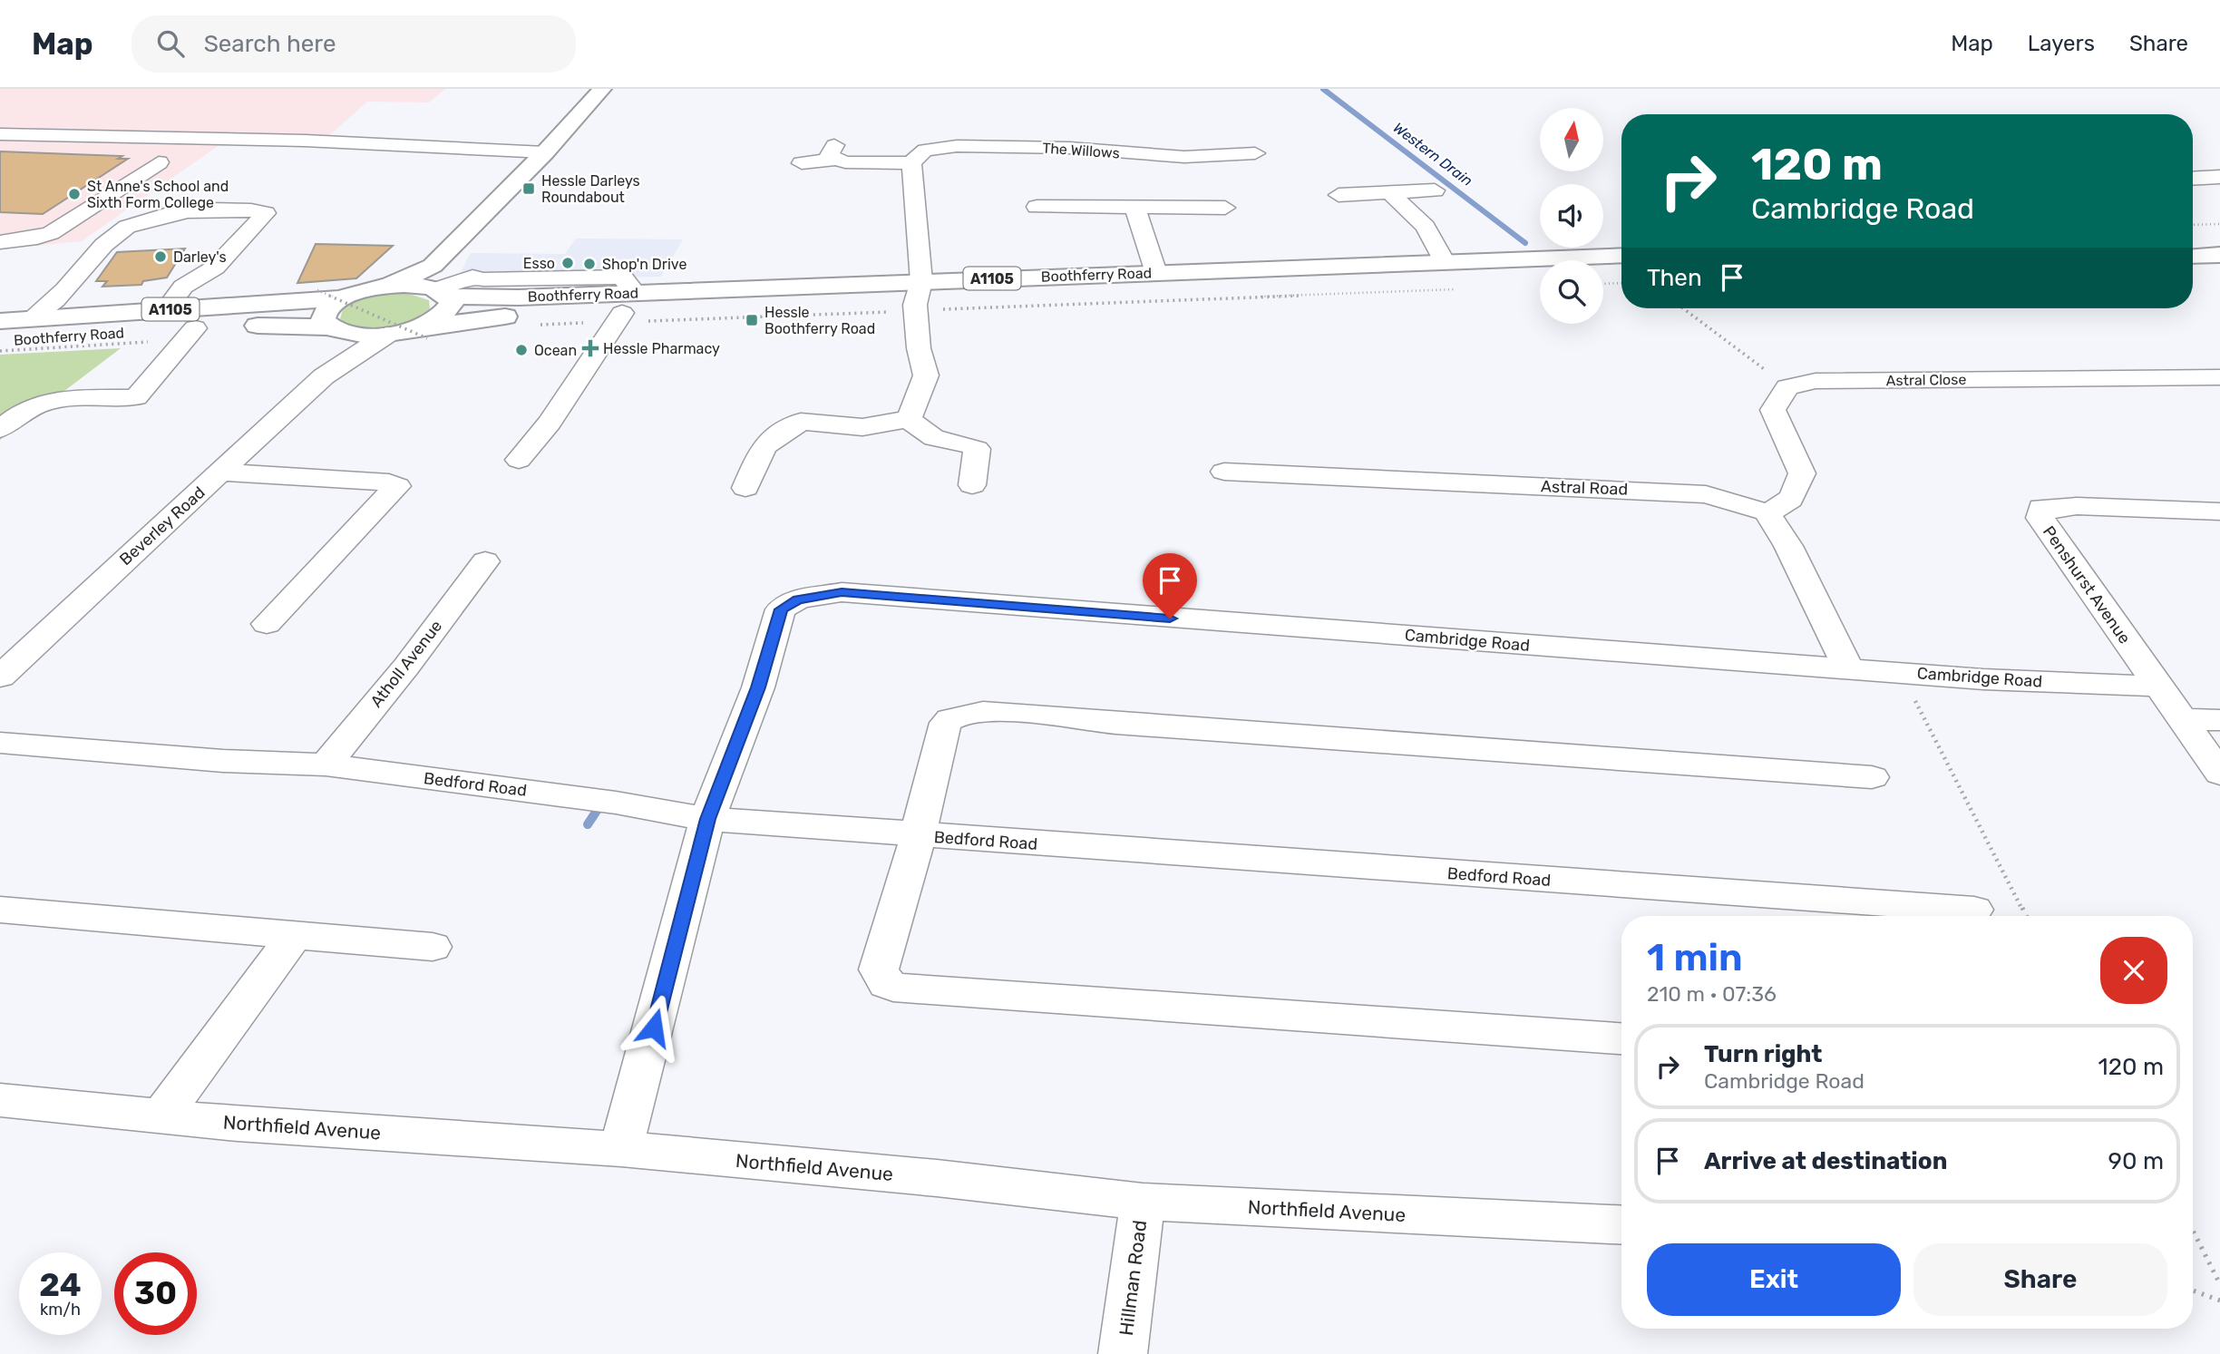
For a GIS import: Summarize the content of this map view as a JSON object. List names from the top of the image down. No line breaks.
{"streets":{"main road":["Boothferry Road","A1105"],"street":["The Willows","Astral Close","Astral Road","Beverley Road","Penshurst Avenue","Cambridge Road","Atholl Avenue","Bedford Road","Northfield Avenue","Hillman Road"]},"crossings":[["Boothferry Road","Beverley Road"],["Penshurst Avenue","Cambridge Road"],["Cambridge Road","Bedford Road"],["Atholl Avenue","Bedford Road"],["Northfield Avenue","Hillman Road"]],"water":["Western Drain"],"places":{"transit":["Hessle Darleys Roundabout","Hessle Boothferry Road"],"other":["St Anne's School and Sixth Form College","Darley's","Esso","Shop'n Drive","Ocean"],"health":["Hessle Pharmacy"]},"north":"top","page":{"header":"Map","search":"Search here","nav":["Map","Layers","Share"],"turn":["120 m","Cambridge Road"],"then":"Then","heading":["1 min","210 m · 07:36"],"list":[{"name":"Turn right","note":"Cambridge Road","value":"120 m"},{"name":"Arrive at destination","value":"90 m"}],"buttons":["Exit","Share"],"speed":"24 km/h","limit":"30"}}
